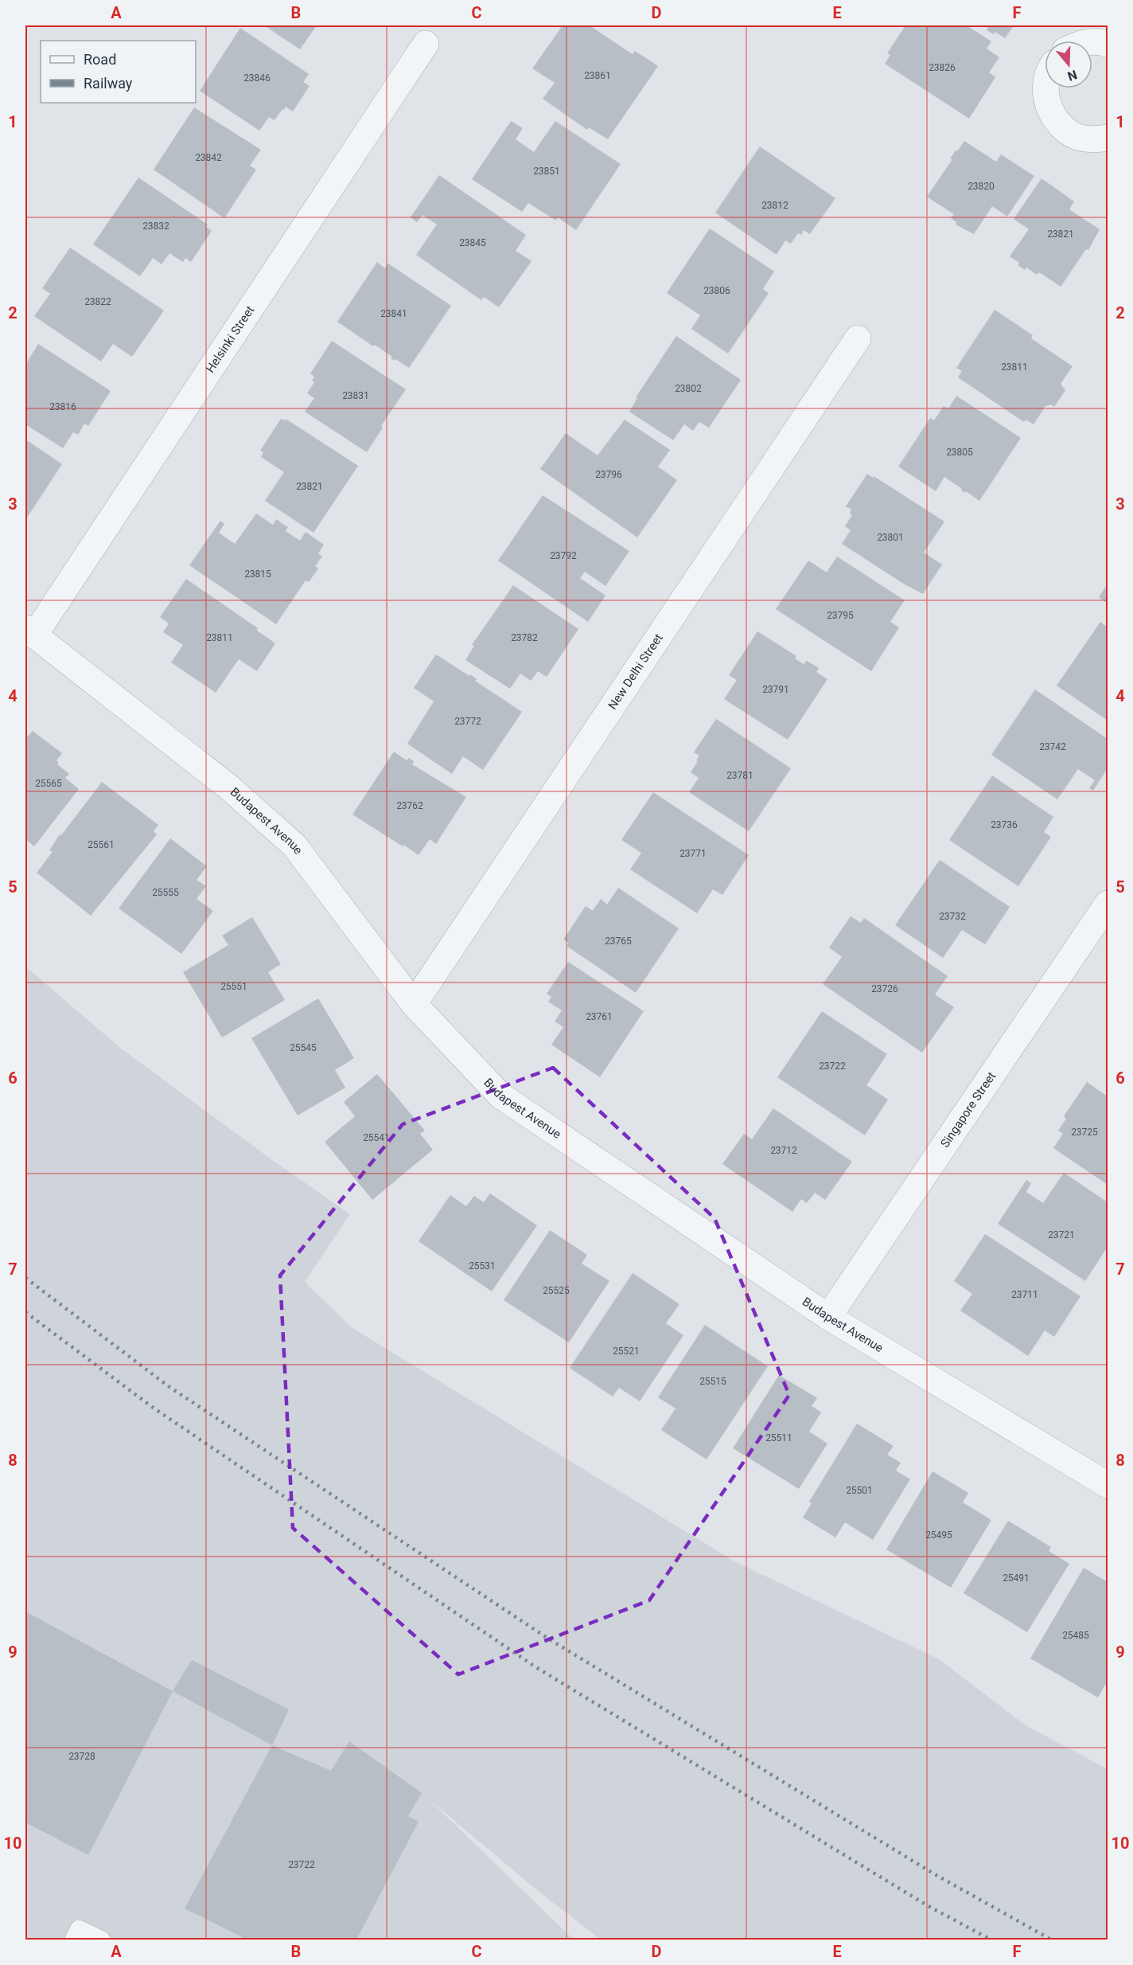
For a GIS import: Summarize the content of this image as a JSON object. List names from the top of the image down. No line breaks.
{"streets":{"street":["Helsinki Street","New Delhi Street","Budapest Avenue","Singapore Street"]},"crossings":[["Helsinki Street","Budapest Avenue"],["New Delhi Street","Budapest Avenue"],["Budapest Avenue","Singapore Street"]],"house_numbers":["23826","23861","23846","23842","23851","23820","23812","23832","23821","23845","23806","23822","23841","23811","23802","23831","23816","23805","23796","23821","23801","23792","23815","23795","23811","23782","23791","23772","23742","23781","25565","23762","23736","25561","23771","25555","23732","23765","25551","23726","23761","25545","23722","23725","25541","23712","23721","25531","25525","23711","25521","25515","25511","25501","25495","25491","25485","23728","23722"],"legend":["Road","Railway"],"north":"bottom","grid":{"columns":["A","B","C","D","E","F"],"rows":["1","2","3","4","5","6","7","8","9","10"]}}
